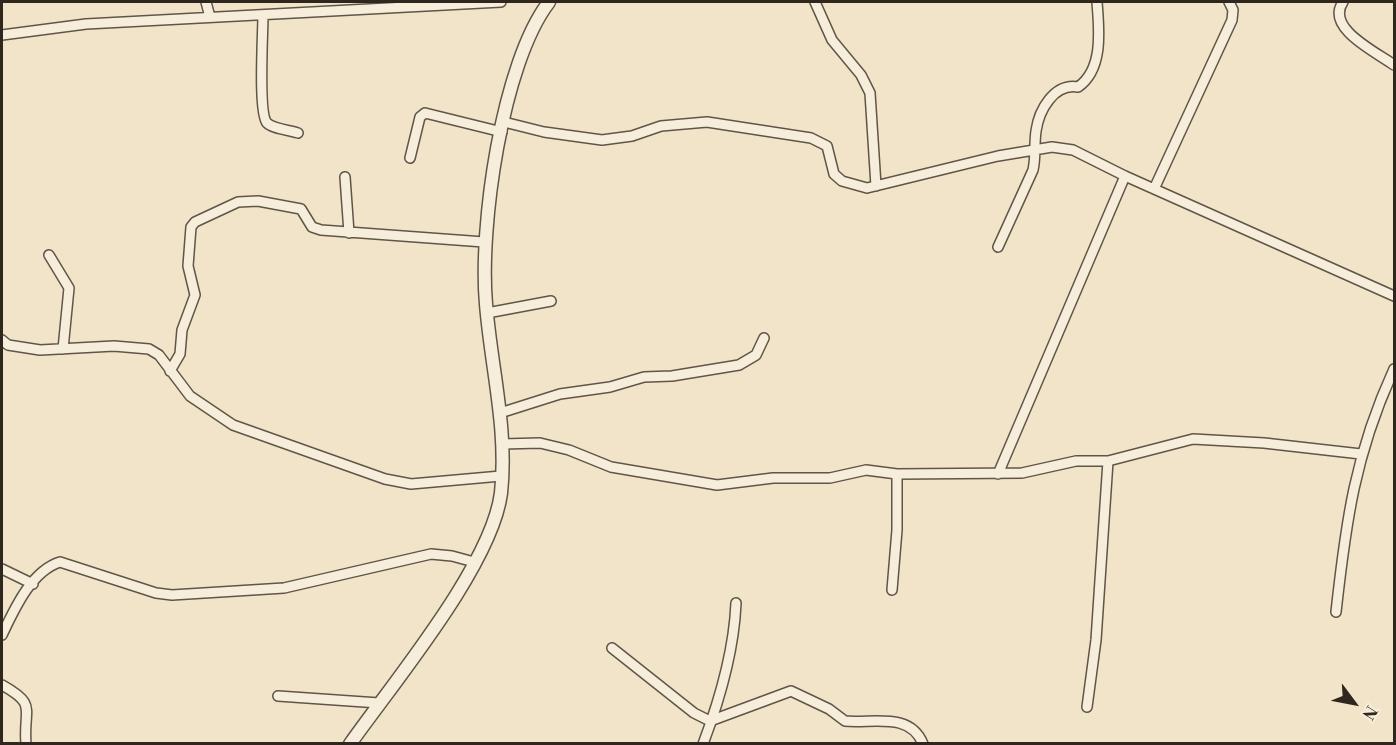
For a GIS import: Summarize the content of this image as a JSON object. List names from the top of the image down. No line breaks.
{"north":"bottom right"}
